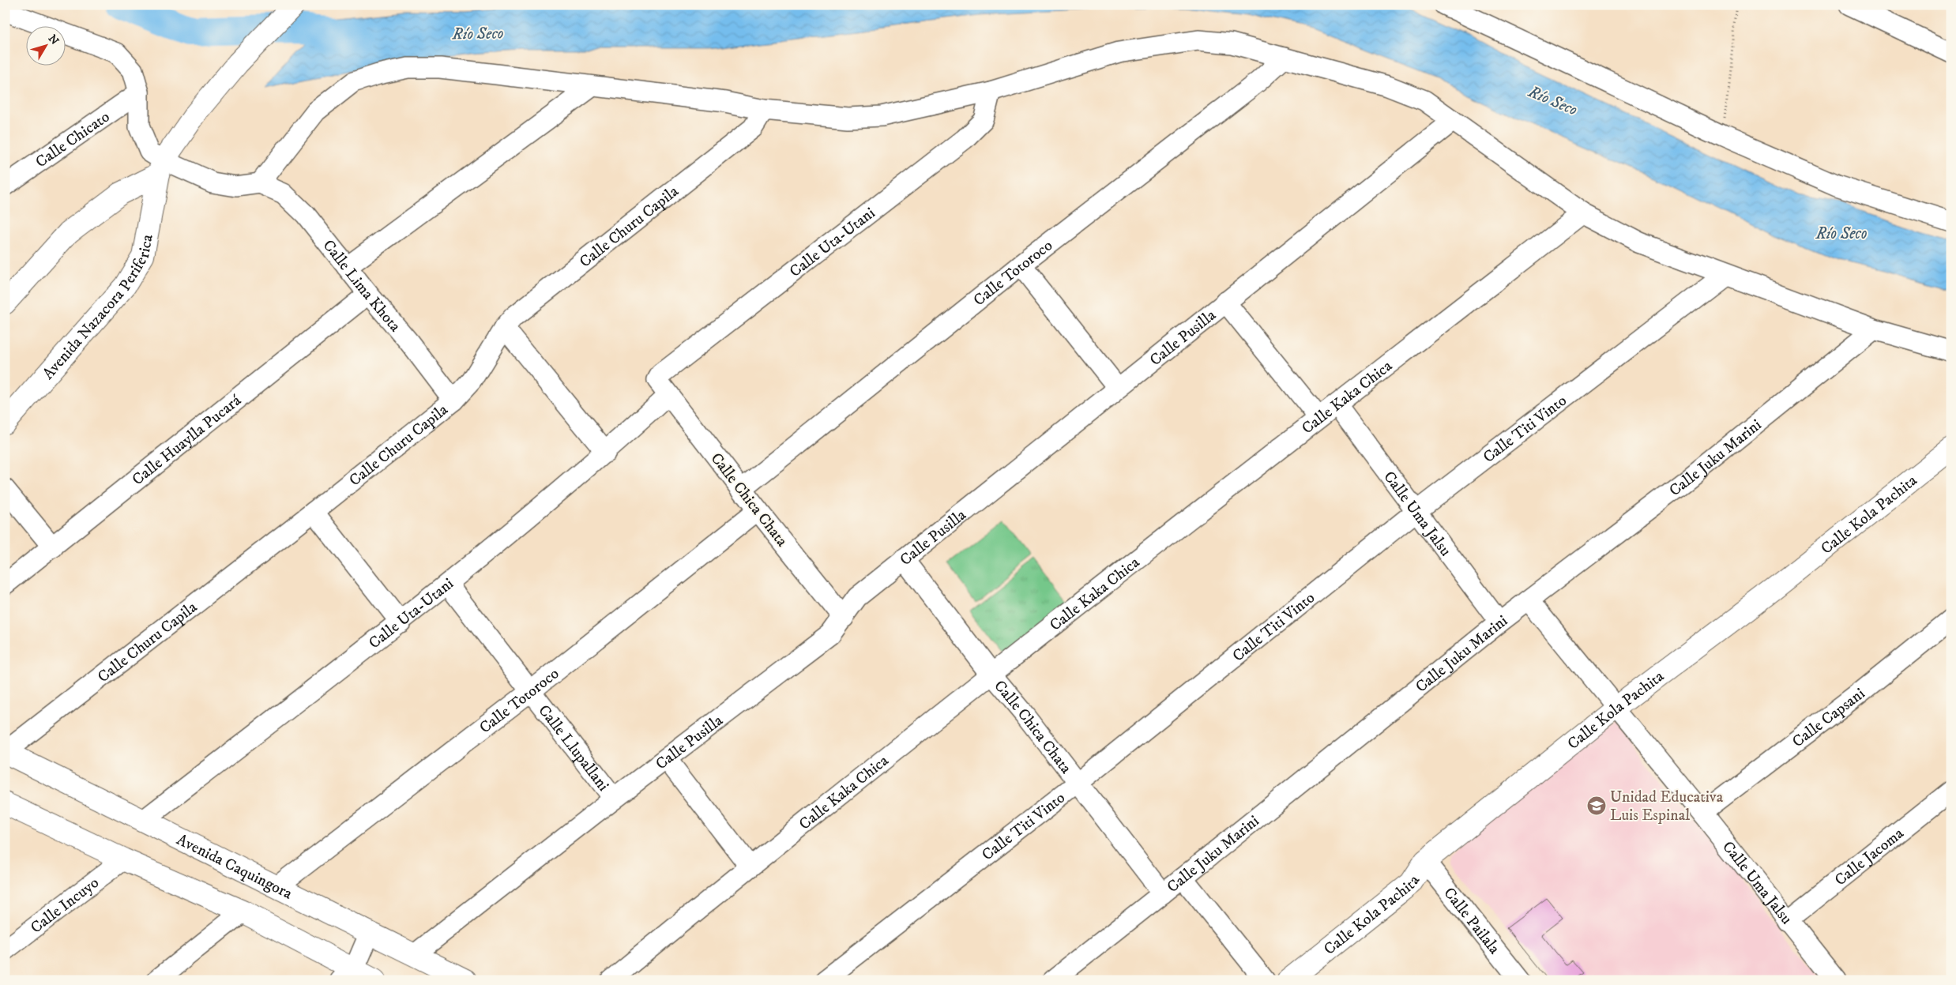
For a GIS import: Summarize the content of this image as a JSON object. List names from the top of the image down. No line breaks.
{"streets":{"street":["Calle Chicato","Calle Churu Capila","Calle Uta-Utani","Calle Totoroco","Calle Lima Khota","Avenida Nazacora Periferica","Calle Pusilla","Calle Kaka Chica","Calle Titi Vinto","Calle Huaylla Pucará","Calle Juku Marini","Calle Chica Chata","Calle Uma Jalsu","Calle Kola Pachita","Calle Capsani","Calle Llupallani","Calle Jacoma","Avenida Caquingora","Calle Incuyo","Calle Pailala"]},"crossings":[["Calle Churu Capila","Calle Lima Khota"],["Calle Churu Capila","Avenida Caquingora"],["Calle Uta-Utani","Calle Chica Chata"],["Calle Uta-Utani","Calle Llupallani"],["Calle Uta-Utani","Avenida Caquingora"],["Calle Totoroco","Calle Chica Chata"],["Calle Totoroco","Calle Llupallani"],["Calle Totoroco","Avenida Caquingora"],["Calle Lima Khota","Calle Huaylla Pucará"],["Calle Pusilla","Calle Chica Chata"],["Calle Pusilla","Calle Llupallani"],["Calle Pusilla","Avenida Caquingora"],["Calle Kaka Chica","Calle Chica Chata"],["Calle Kaka Chica","Calle Uma Jalsu"],["Calle Titi Vinto","Calle Chica Chata"],["Calle Titi Vinto","Calle Uma Jalsu"],["Calle Juku Marini","Calle Chica Chata"],["Calle Juku Marini","Calle Uma Jalsu"],["Calle Uma Jalsu","Calle Kola Pachita"],["Calle Uma Jalsu","Calle Capsani"],["Calle Uma Jalsu","Calle Jacoma"],["Calle Kola Pachita","Calle Pailala"]],"water":["Río Seco"],"places":{"school or university":["Unidad Educativa Luis Espinal"]},"north":"top right"}
